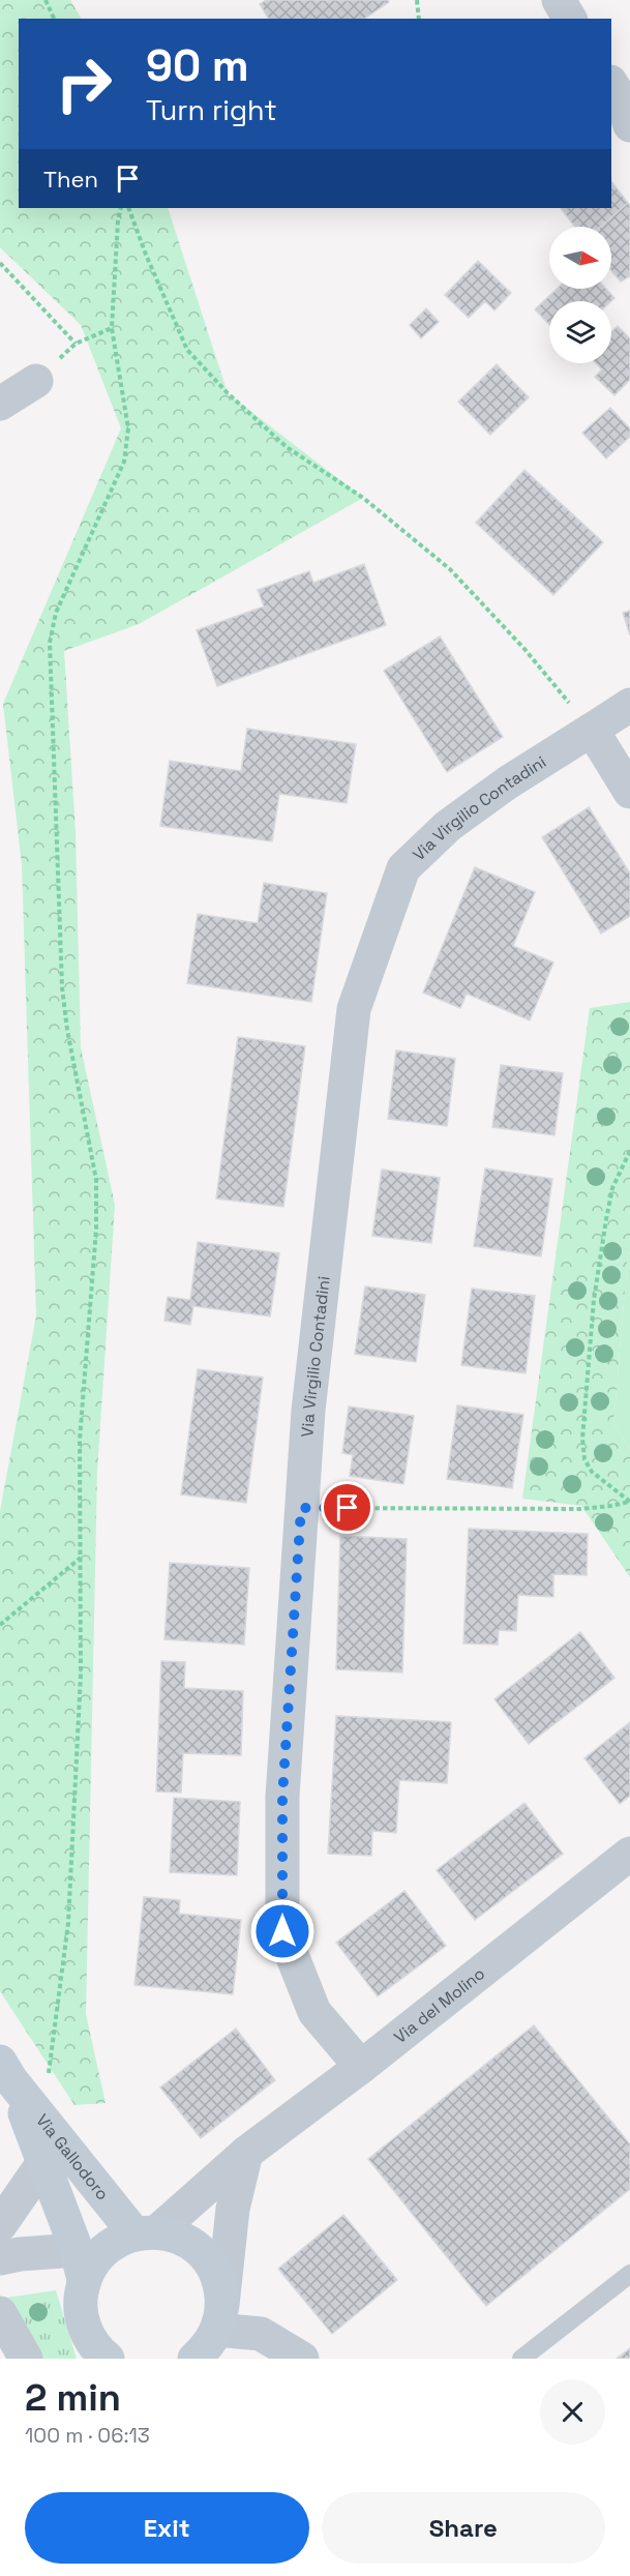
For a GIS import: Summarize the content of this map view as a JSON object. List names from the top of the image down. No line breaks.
{"streets":{"main road":["Via Gallodoro"],"street":["Via Virgilio Contadini","Via del Molino"]},"crossings":[["Via Virgilio Contadini","Via del Molino"],["Via del Molino","Via Gallodoro"]],"north":"right","page":{"turn":["90 m","Turn right"],"then":"Then","heading":["2 min","100 m · 06:13"],"buttons":["Exit","Share"]}}
